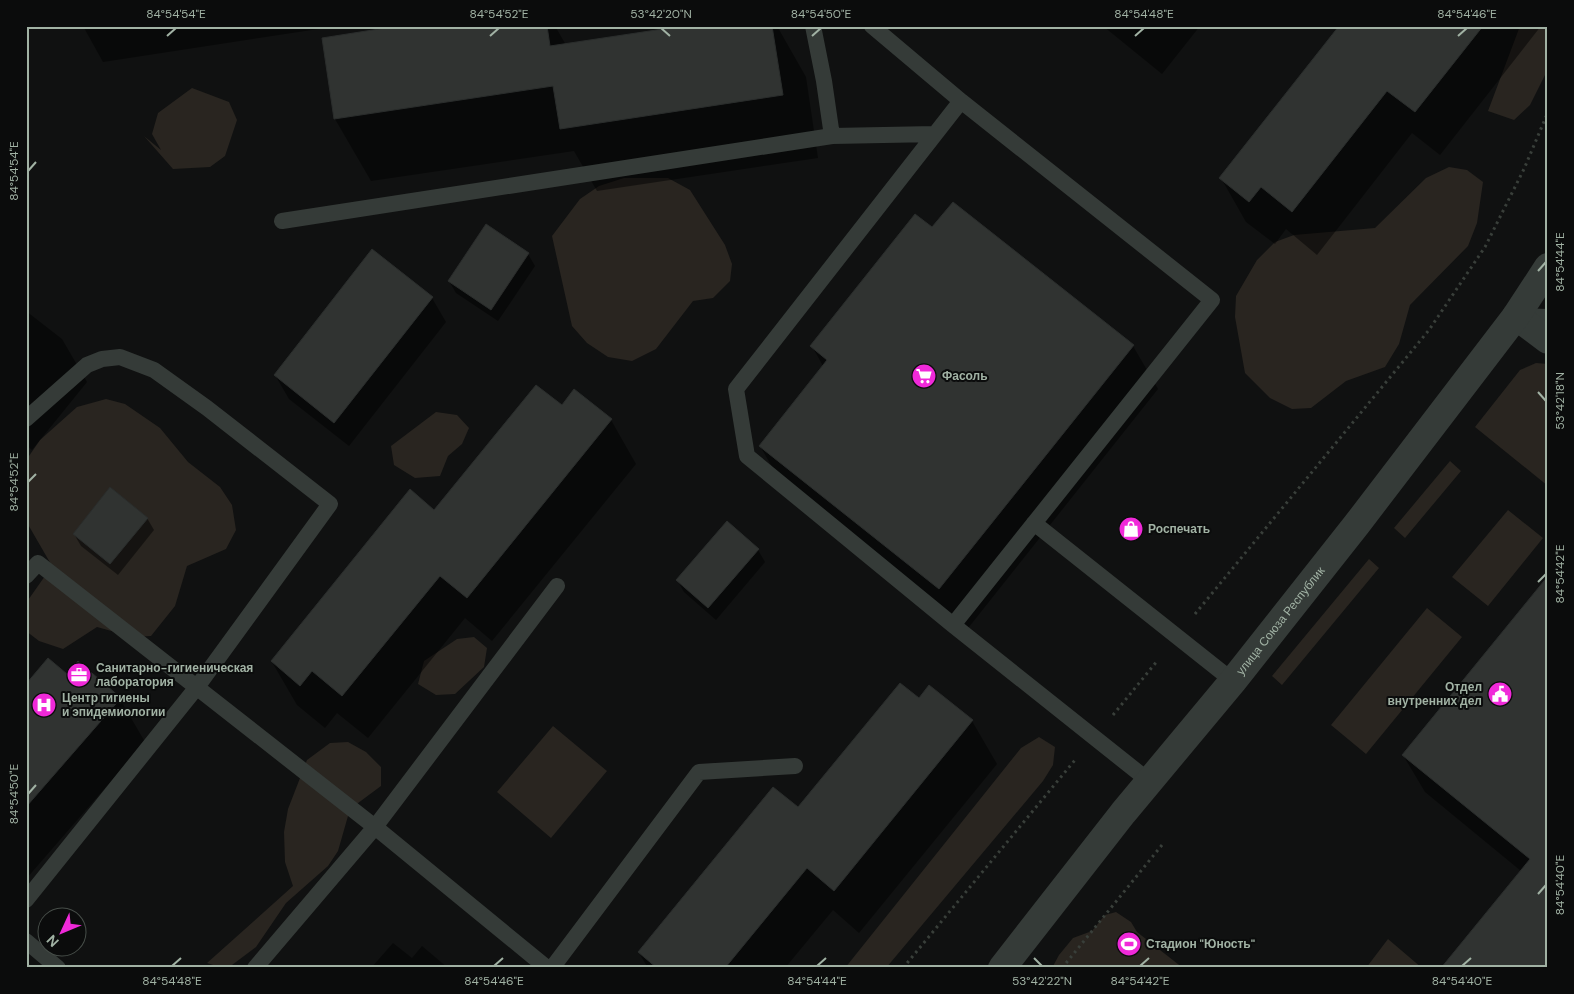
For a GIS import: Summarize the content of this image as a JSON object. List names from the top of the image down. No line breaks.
{"streets":{"street":["улица Союза Республик"]},"places":{"supermarket":["Фасоль"],"shop":["Роспечать"],"office":["Санитарно-гигиеническая лаборатория"],"public building":["Отдел внутренних дел"],"hospital":["Центр гигиены и эпидемиологии"],"sports":["Стадион \"Юность\""]},"north":"bottom left","coordinates":["84°54'54\"E","84°54'52\"E","53°42'20\"N","84°54'50\"E","84°54'48\"E","84°54'46\"E","84°54'44\"E","53°42'18\"N","84°54'42\"E","84°54'40\"E","53°42'22\"N"]}
